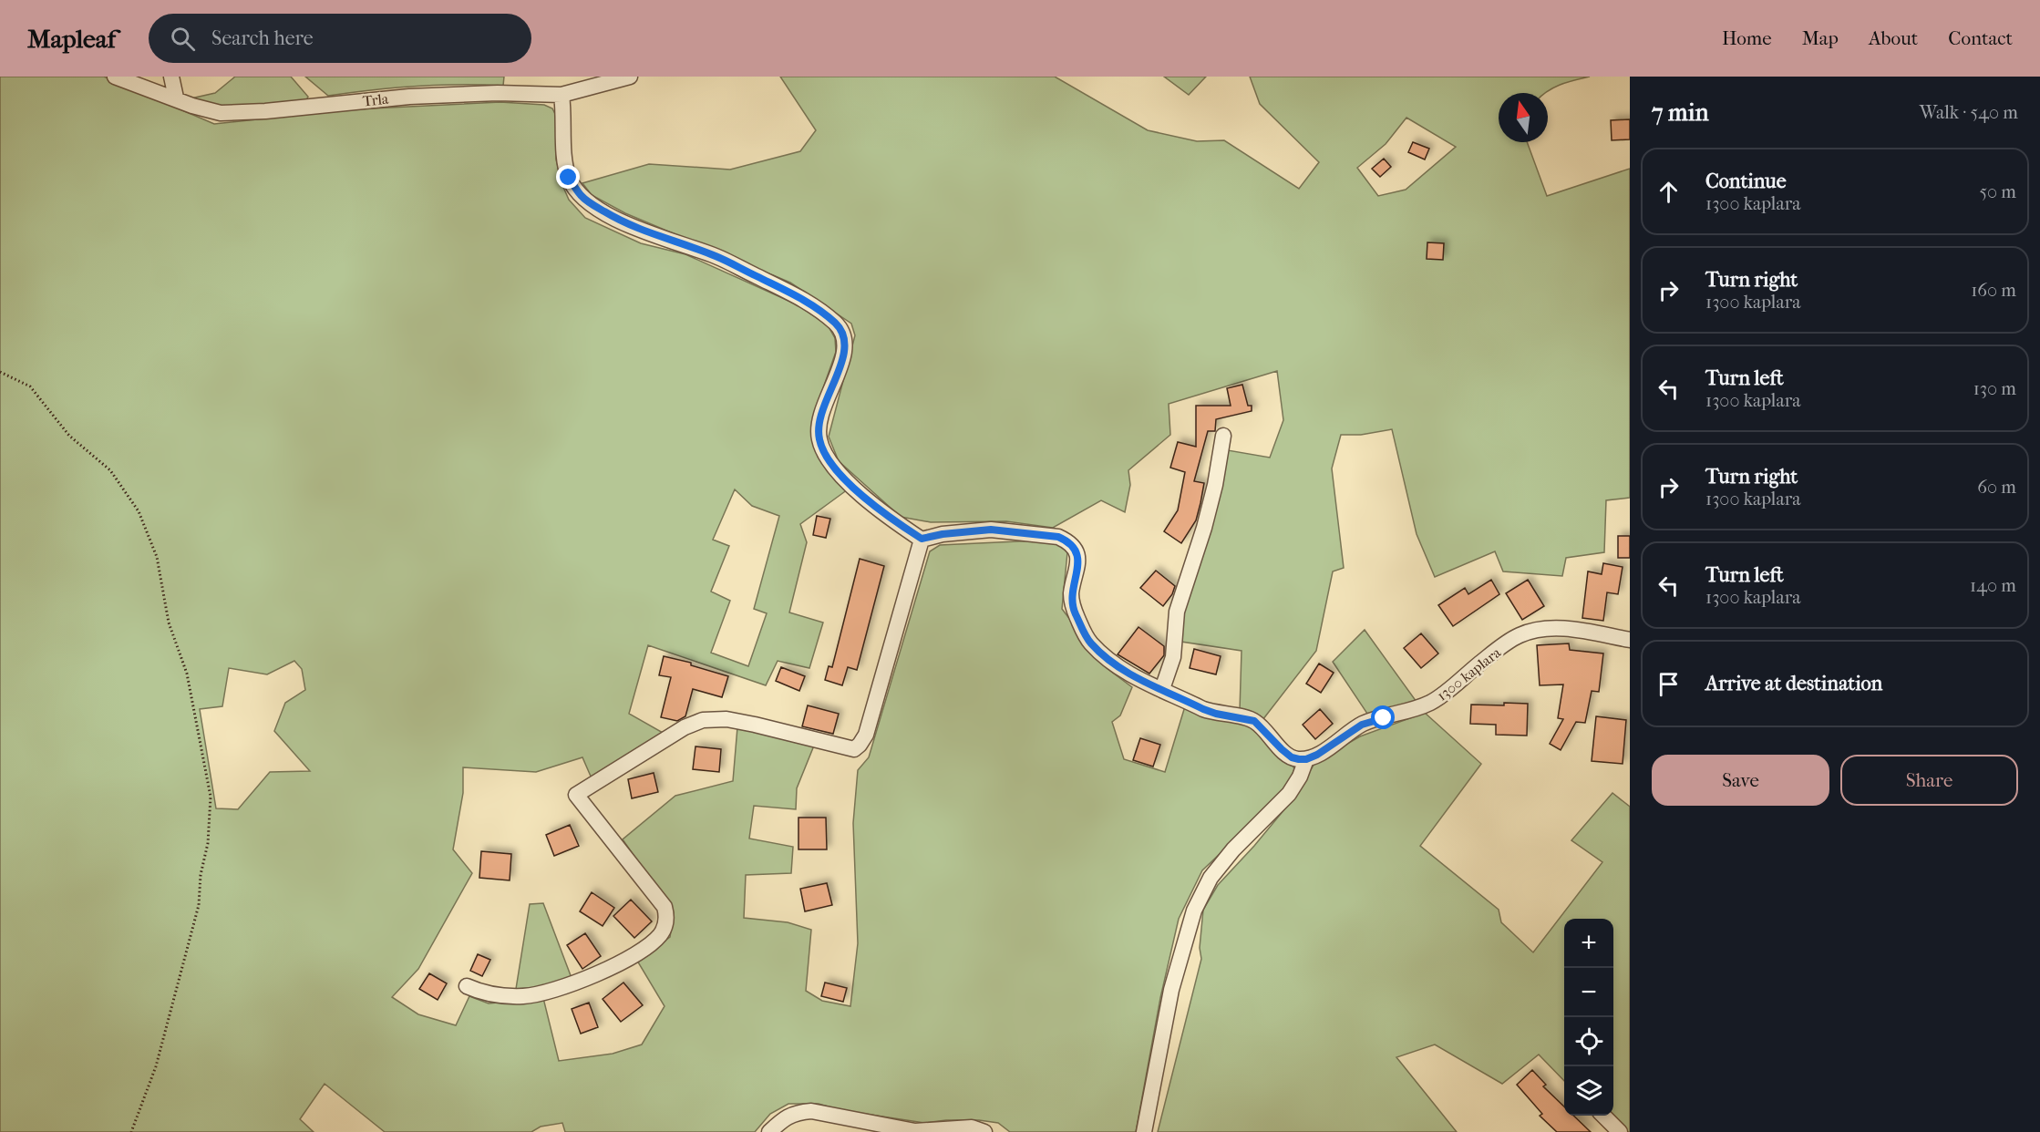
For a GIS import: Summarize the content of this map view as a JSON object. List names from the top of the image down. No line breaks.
{"streets":{"street":["Trla","1300 kaplara"]},"north":"top","page":{"header":"Mapleaf","search":"Search here","nav":["Home","Map","About","Contact"],"heading":["7 min","Walk · 540 m"],"list":[["Continue","1300 kaplara","50 m"],["Turn right","1300 kaplara","160 m"],["Turn left","1300 kaplara","130 m"],["Turn right","1300 kaplara","60 m"],["Turn left","1300 kaplara","140 m"],"Arrive at destination"],"buttons":["Save","Share"],"map_buttons":["+","−"]}}
